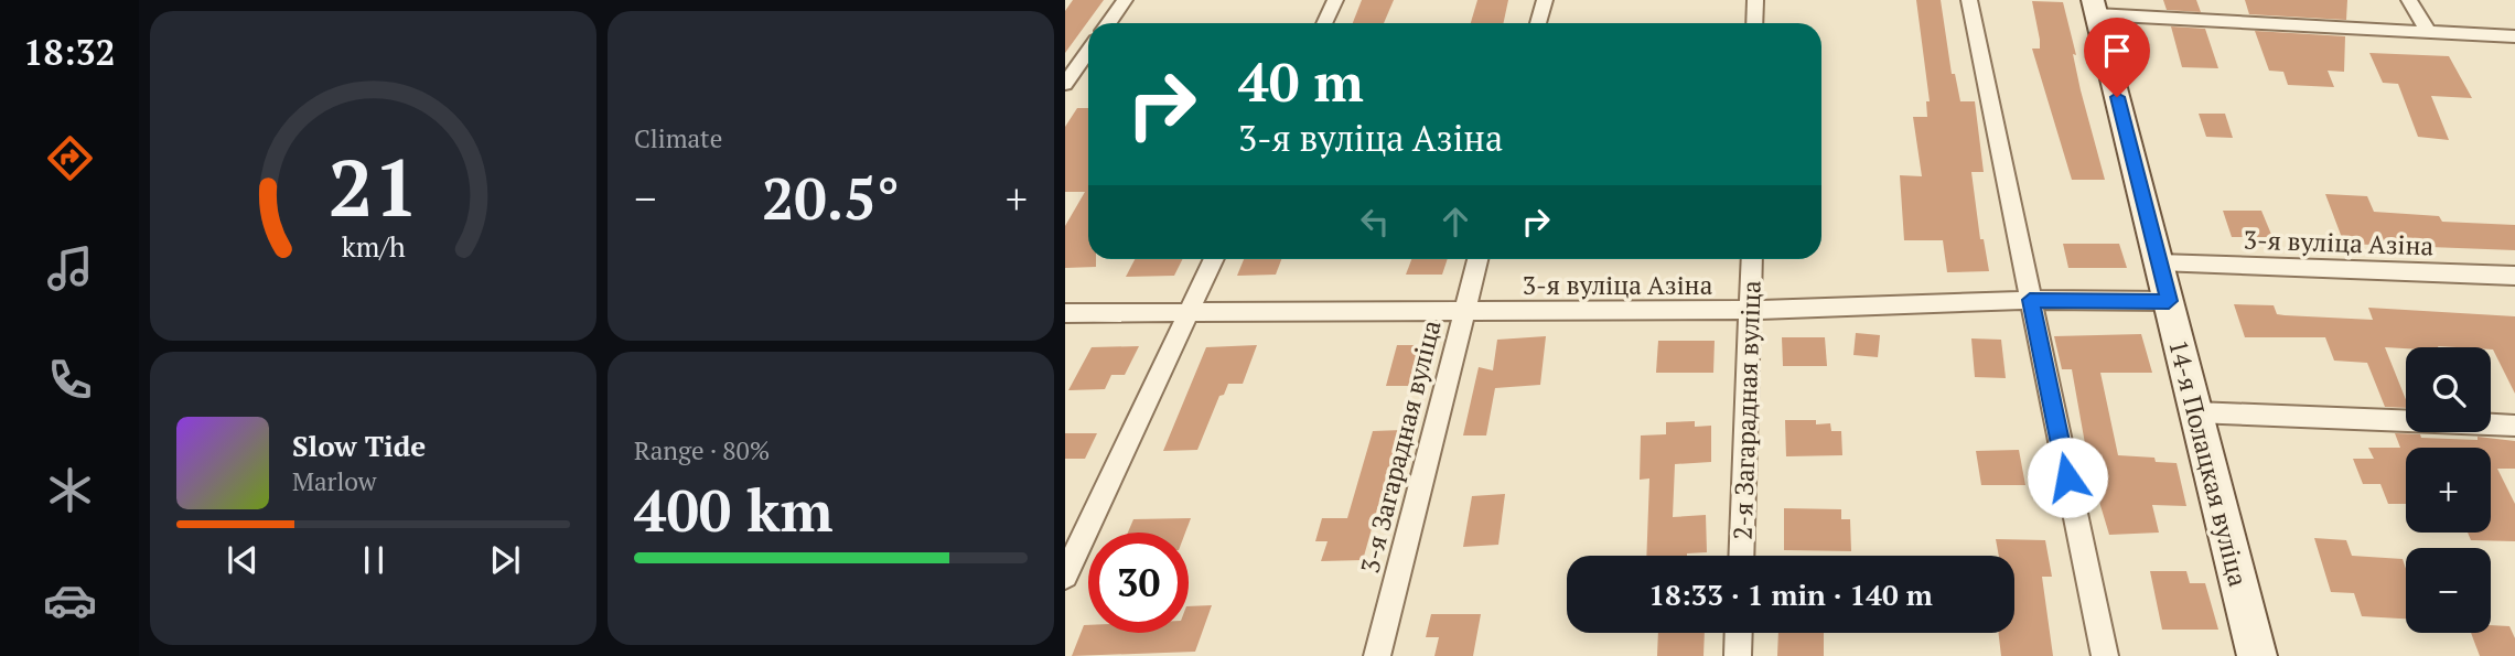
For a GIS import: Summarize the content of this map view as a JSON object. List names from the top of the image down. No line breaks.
{"streets":{"main road":["14-я Полацкая вуліца"],"street":["3-я вуліца Азіна","2-я Загарадная вуліца","3-я Загарадная вуліца"]},"crossings":[["3-я вуліца Азіна","2-я Загарадная вуліца"],["3-я вуліца Азіна","3-я Загарадная вуліца"],["3-я вуліца Азіна","14-я Полацкая вуліца"]],"page":{"tabs":"18:32","tile":["Climate",["Range · 80%","400 km"]],"turn":["40 m","3-я вуліца Азіна"],"heat":["−","20.5°","+"],"map_buttons":["+","−"],"song":["Slow Tide","Marlow"],"limit":"30","trip":"18:33 · 1 min · 140 m","gauge":["21","km/h"]}}
